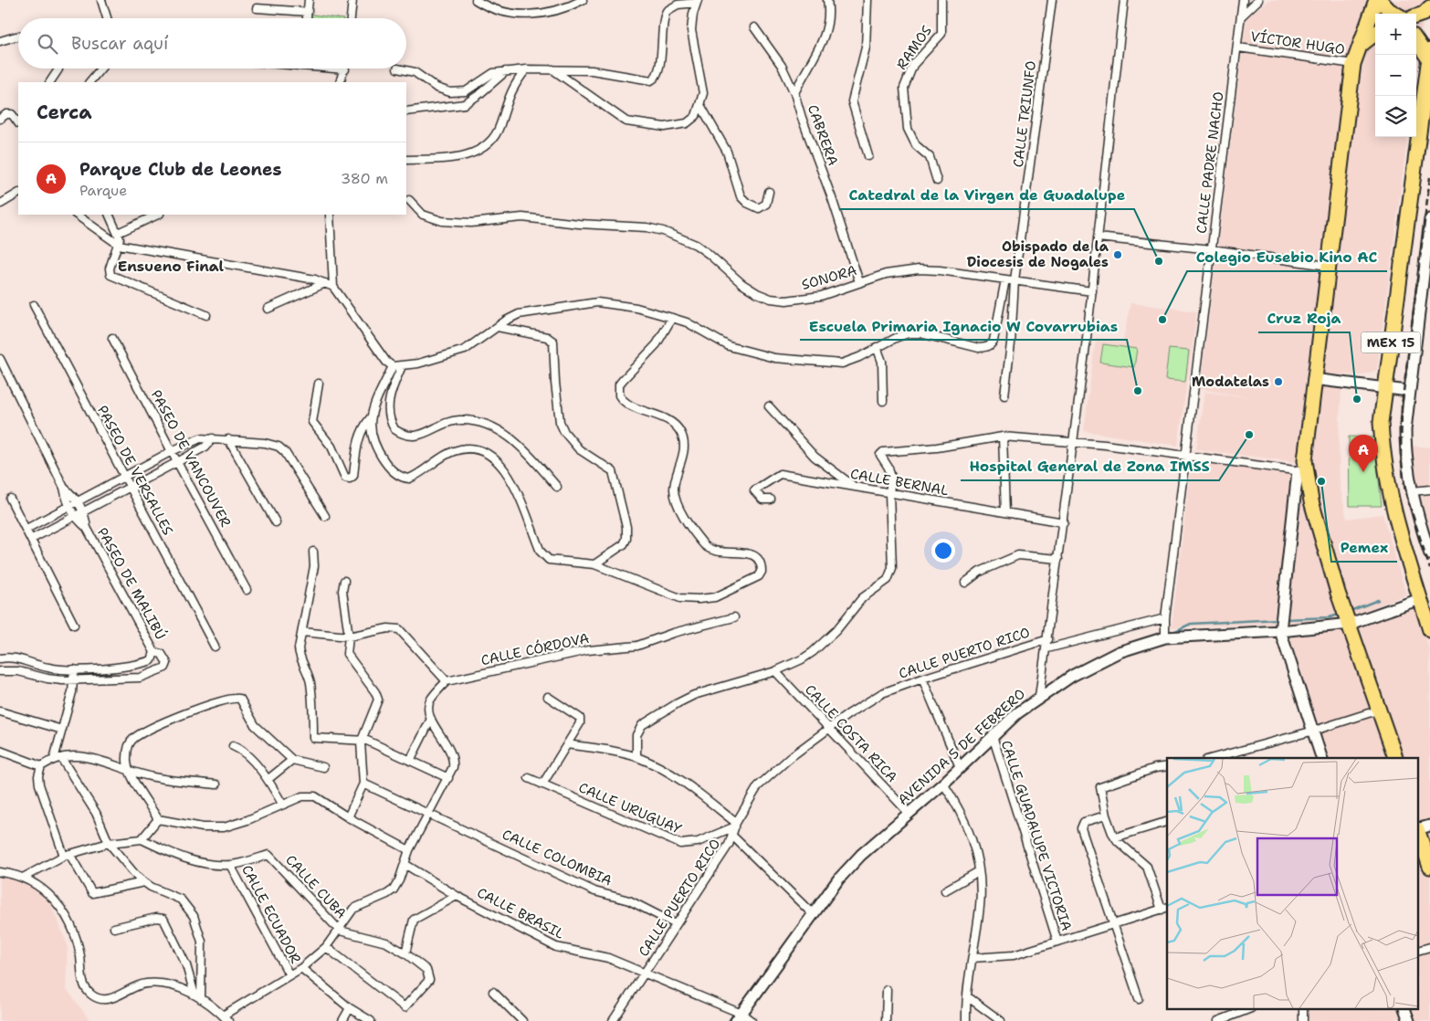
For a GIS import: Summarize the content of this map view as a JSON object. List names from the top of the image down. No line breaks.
{"streets":{"highway":["MEX 15"],"street":["VÍCTOR HUGO","RAMOS","CALLE TRIUNFO","CABRERA","CALLE PADRE NACHO","SONORA","PASEO DE VANCOUVER","PASEO DE VERSALLES","CALLE BERNAL","PASEO DE MALIBÚ","CALLE CÓRDOVA","CALLE PUERTO RICO","CALLE COSTA RICA","AVENIDA 5 DE FEBRERO","CALLE URUGUAY","CALLE GUADALUPE VICTORIA","CALLE COLOMBIA","CALLE CUBA","CALLE BRASIL","CALLE ECUADOR"]},"crossings":[["VÍCTOR HUGO","CALLE PADRE NACHO"],["CALLE TRIUNFO","SONORA"],["CABRERA","SONORA"],["CALLE PADRE NACHO","CALLE PUERTO RICO"],["CALLE PADRE NACHO","AVENIDA 5 DE FEBRERO"],["MEX 15","AVENIDA 5 DE FEBRERO"],["CALLE PUERTO RICO","CALLE COSTA RICA"],["CALLE PUERTO RICO","CALLE URUGUAY"],["CALLE PUERTO RICO","CALLE COLOMBIA"],["CALLE PUERTO RICO","CALLE BRASIL"],["CALLE COSTA RICA","AVENIDA 5 DE FEBRERO"],["AVENIDA 5 DE FEBRERO","CALLE GUADALUPE VICTORIA"],["AVENIDA 5 DE FEBRERO","CALLE BRASIL"],["CALLE CUBA","CALLE BRASIL"],["CALLE CUBA","CALLE ECUADOR"]],"districts":["Ensueno Final"],"places":["Obispado de la Diocesis de Nogales","Catedral de la Virgen de Guadalupe","Colegio Eusebio Kino AC","Modatelas","Escuela Primaria Ignacio W Covarrubias","Cruz Roja","Hospital General de Zona IMSS","Pemex"],"page":{"map_buttons":["+","−"],"search":"Buscar aquí","heading":"Cerca","list":[{"mark":"A","name":"Parque Club de Leones","note":"Parque","value":"380 m"}],"pins":"A"}}
